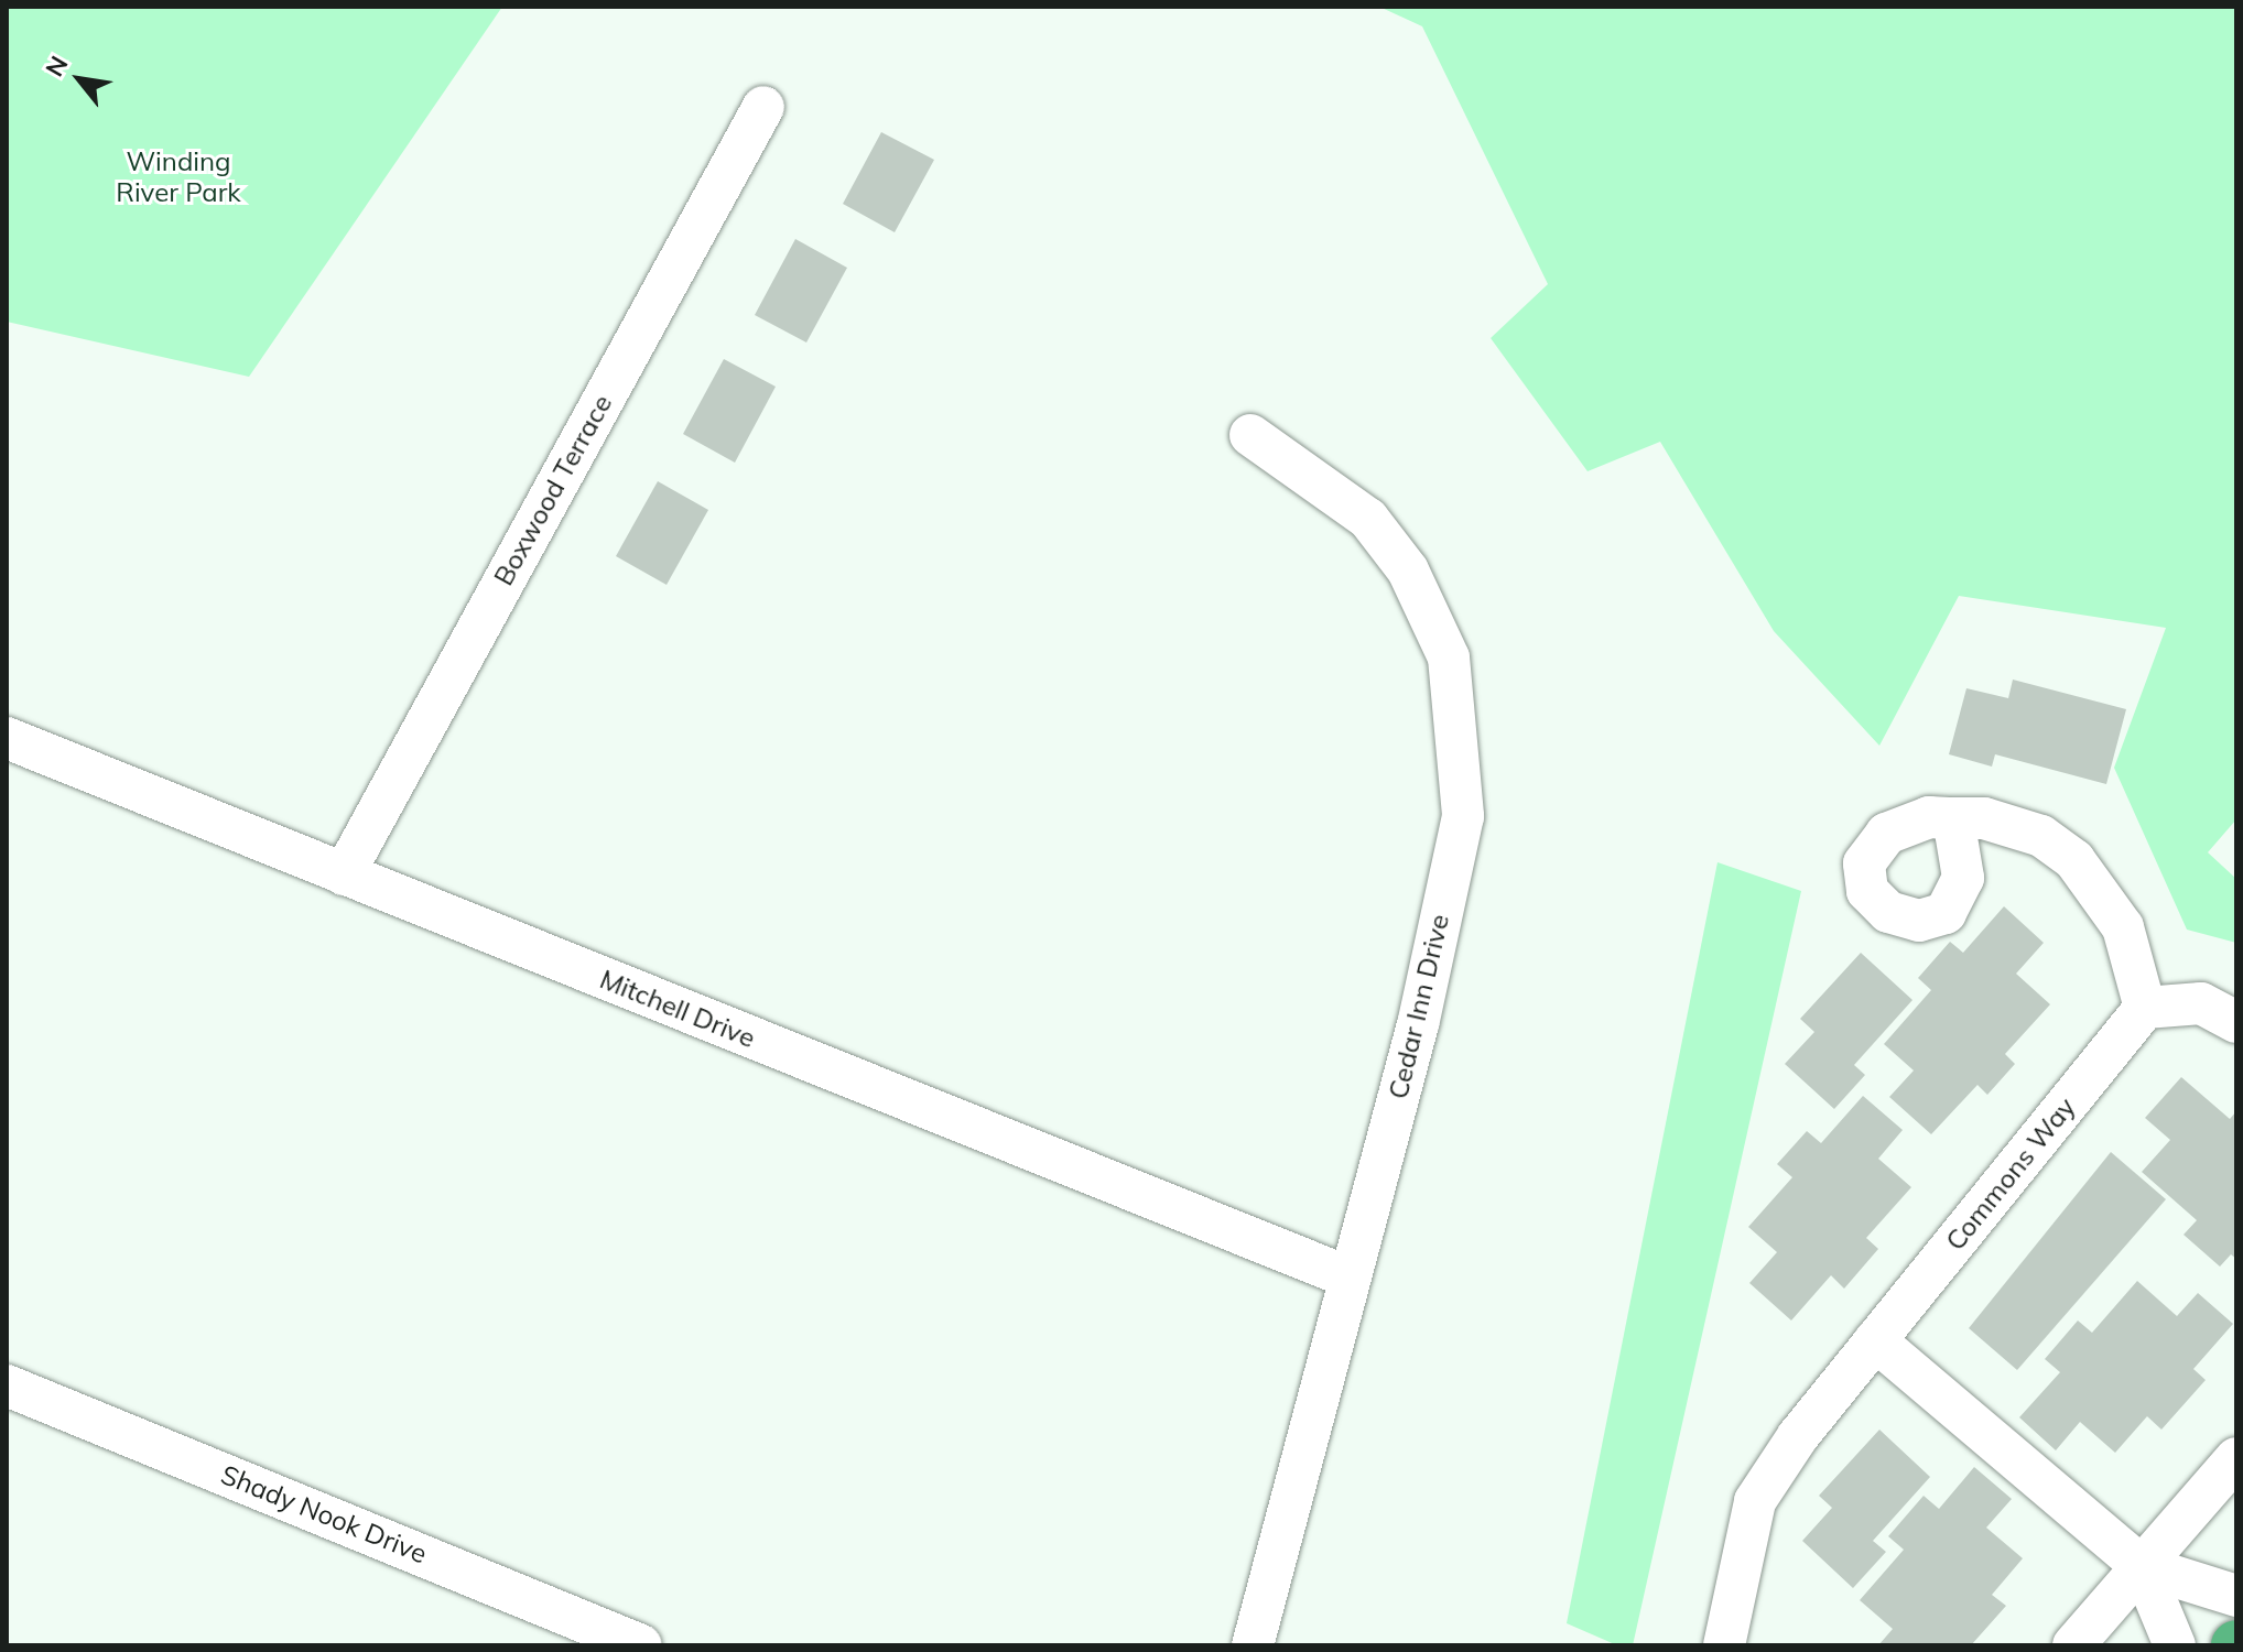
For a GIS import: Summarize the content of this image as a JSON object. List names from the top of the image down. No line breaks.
{"streets":{"street":["Boxwood Terrace","Cedar Inn Drive","Mitchell Drive","Commons Way","Shady Nook Drive"]},"crossings":[["Boxwood Terrace","Mitchell Drive"],["Cedar Inn Drive","Mitchell Drive"]],"parks":["Winding River Park"],"north":"top left"}
